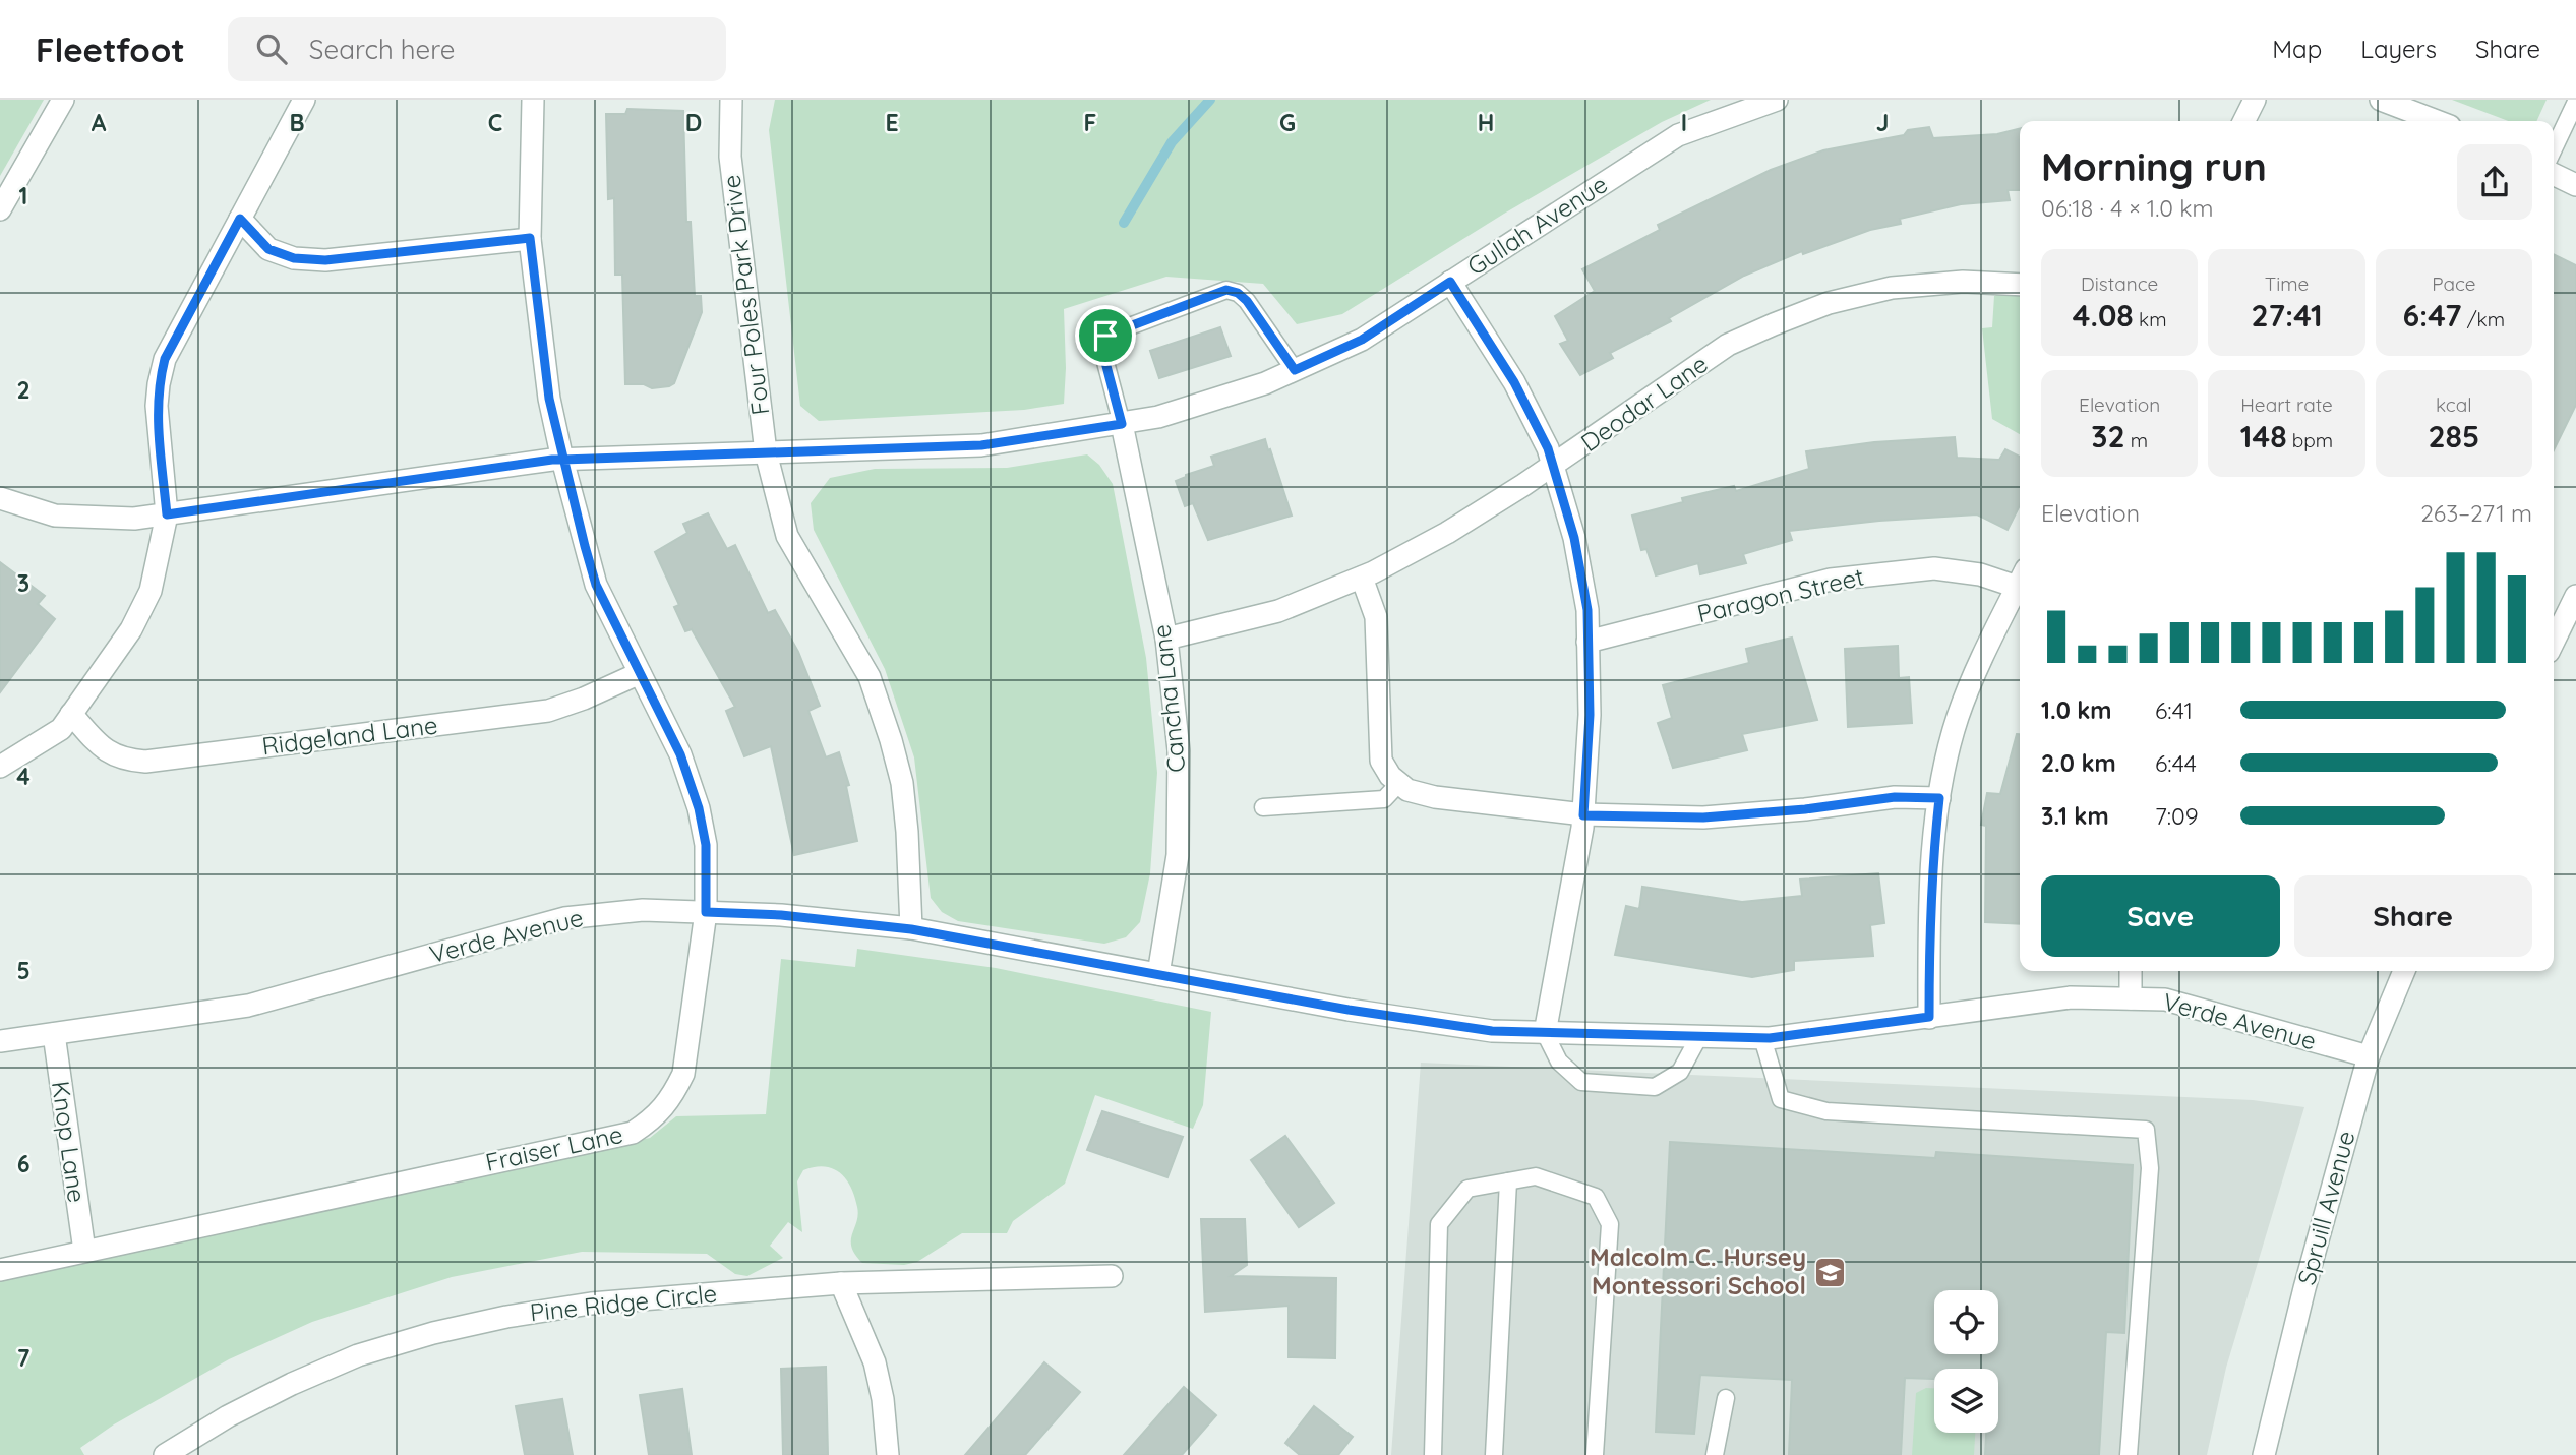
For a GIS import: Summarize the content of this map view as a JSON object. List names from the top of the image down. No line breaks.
{"streets":{"street":["Gullah Avenue","Four Poles Park Drive","Deodar Lane","Paragon Street","Cancha Lane","Ridgeland Lane","Verde Avenue","Knop Lane","Fraiser Lane","Spruill Avenue","Pine Ridge Circle"]},"crossings":[["Gullah Avenue","Four Poles Park Drive"],["Gullah Avenue","Cancha Lane"],["Gullah Avenue","Fraiser Lane"],["Four Poles Park Drive","Verde Avenue"],["Deodar Lane","Cancha Lane"],["Cancha Lane","Verde Avenue"],["Ridgeland Lane","Fraiser Lane"],["Verde Avenue","Knop Lane"],["Verde Avenue","Fraiser Lane"],["Verde Avenue","Spruill Avenue"],["Knop Lane","Fraiser Lane"]],"places":{"school or university":["Malcolm C. Hursey Montessori School"]},"page":{"header":"Fleetfoot","search":"Search here","nav":["Map","Layers","Share"],"heading":["Morning run","06:18 · 4 × 1.0 km"],"stats":[["Distance","4.08 km"],["Time","27:41"],["Pace","6:47 /km"],["Elevation","32 m"],["Heart rate","148 bpm"],["kcal","285"]],"chart":["Elevation","263–271 m"],"list":[{"name":"1.0 km","note":"6:41"},{"name":"2.0 km","note":"6:44"},{"name":"3.1 km","note":"7:09"}],"buttons":["Save","Share"]},"grid":{"columns":["A","B","C","D","E","F","G","H","I","J"],"rows":["1","2","3","4","5","6","7"]}}
